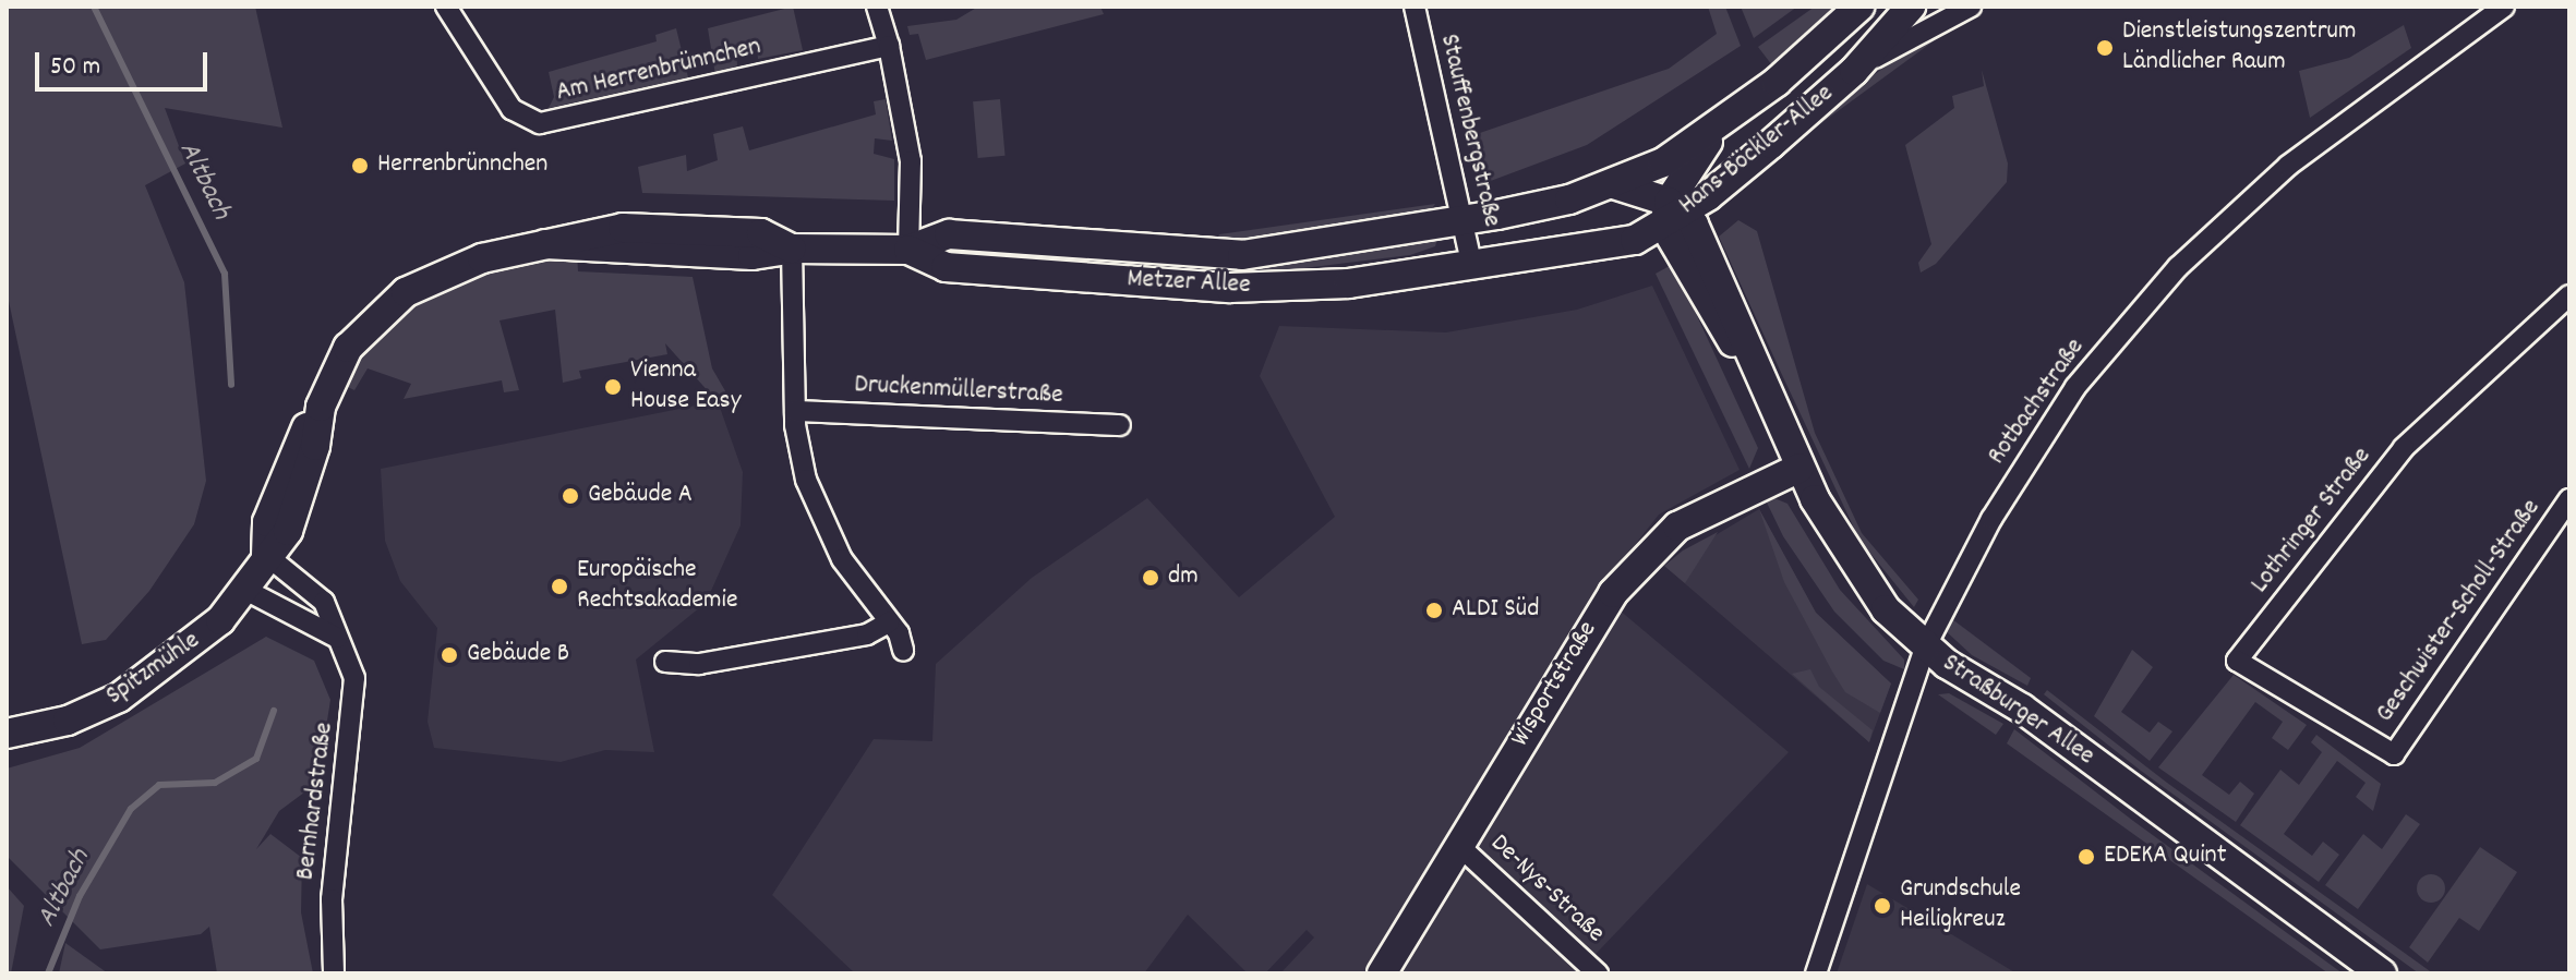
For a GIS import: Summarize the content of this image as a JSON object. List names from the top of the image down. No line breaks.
{"streets":{"street":["Am Herrenbrünnchen","Stauffenbergstraße","Hans-Böckler-Allee","Metzer Allee","Druckenmüllerstraße","Rotbachstraße","Lothringer Straße","Geschwister-Scholl-Straße","Spitzmühle","Wisportstraße","Straßburger Allee","Bernhardstraße","De-Nys-Straße"]},"crossings":[["Stauffenbergstraße","Hans-Böckler-Allee"],["Stauffenbergstraße","Metzer Allee"],["Hans-Böckler-Allee","Metzer Allee"],["Hans-Böckler-Allee","Straßburger Allee"],["Metzer Allee","Spitzmühle"],["Metzer Allee","Bernhardstraße"],["Rotbachstraße","Straßburger Allee"],["Lothringer Straße","Geschwister-Scholl-Straße"],["Spitzmühle","Bernhardstraße"],["Wisportstraße","Straßburger Allee"],["Wisportstraße","De-Nys-Straße"]],"water":["Altbach"],"places":["Dienstleistungszentrum Ländlicher Raum","Herrenbrünnchen","Vienna House Easy","Gebäude A","dm","Europäische Rechtsakademie","ALDI Süd","Gebäude B","EDEKA Quint","Grundschule Heiligkreuz"],"scale_bar":"50 m"}
